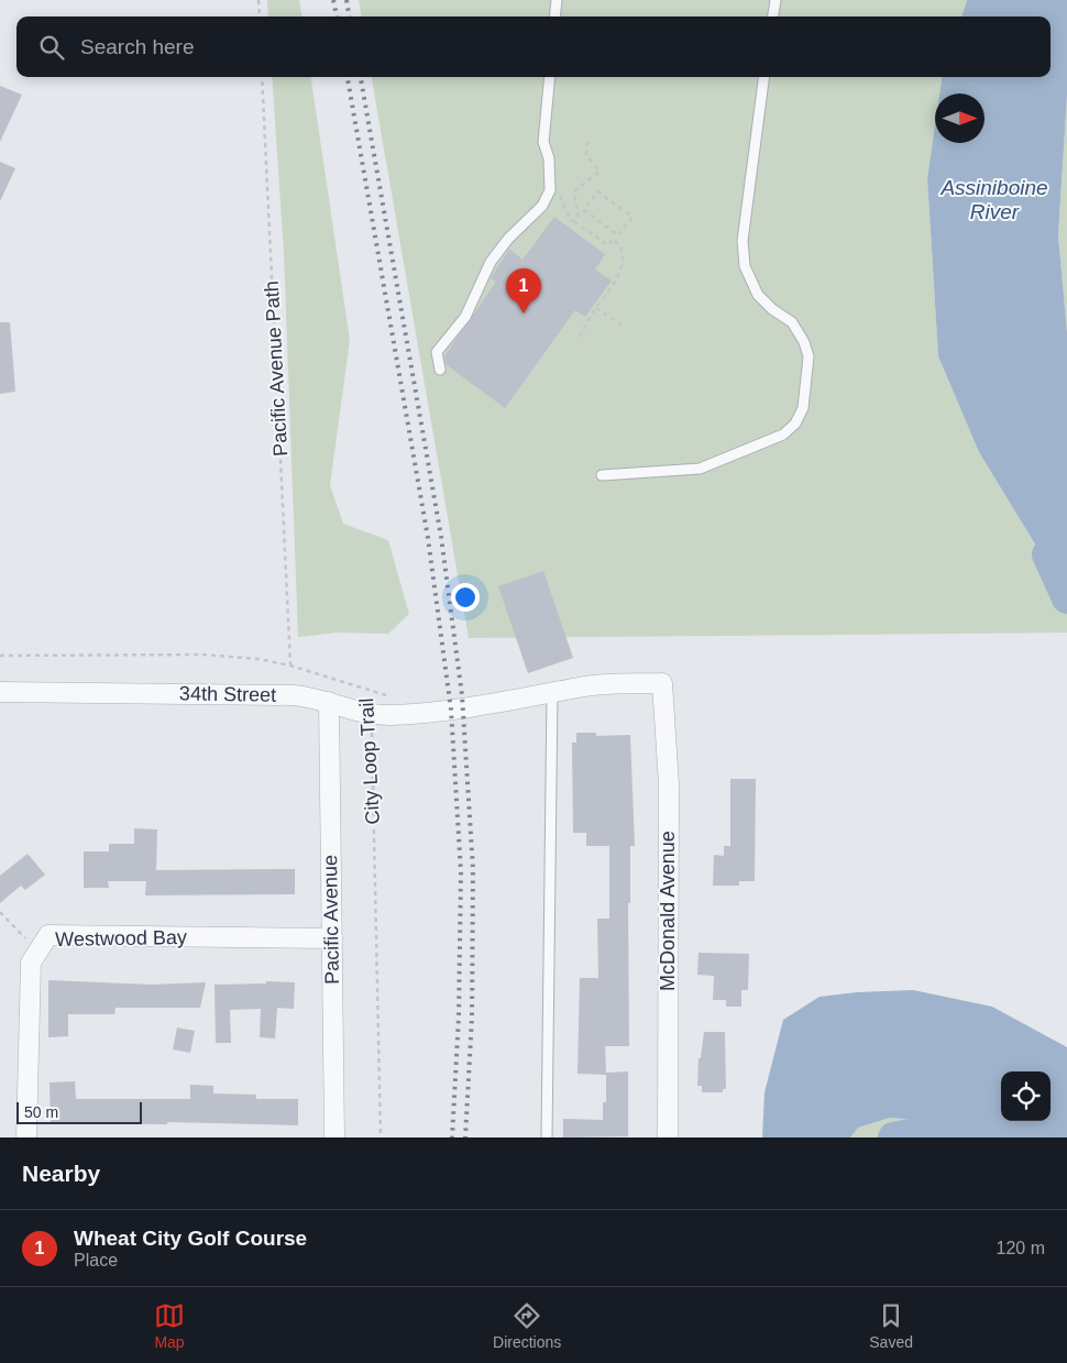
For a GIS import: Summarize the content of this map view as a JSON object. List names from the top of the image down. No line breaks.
{"streets":{"street":["34th Street","McDonald Avenue","Pacific Avenue","Westwood Bay"],"path":["Pacific Avenue Path","City Loop Trail"]},"crossings":[["Pacific Avenue Path","City Loop Trail"],["34th Street","City Loop Trail"],["34th Street","McDonald Avenue"],["34th Street","Pacific Avenue"],["Pacific Avenue","Westwood Bay"]],"water":["Assiniboine River"],"scale_bar":"50 m","north":"right","page":{"search":"Search here","pins":"1","scale":"50 m","heading":"Nearby","list":[{"mark":"1","name":"Wheat City Golf Course","note":"Place","value":"120 m"}],"nav":["Map","Directions","Saved"]}}
